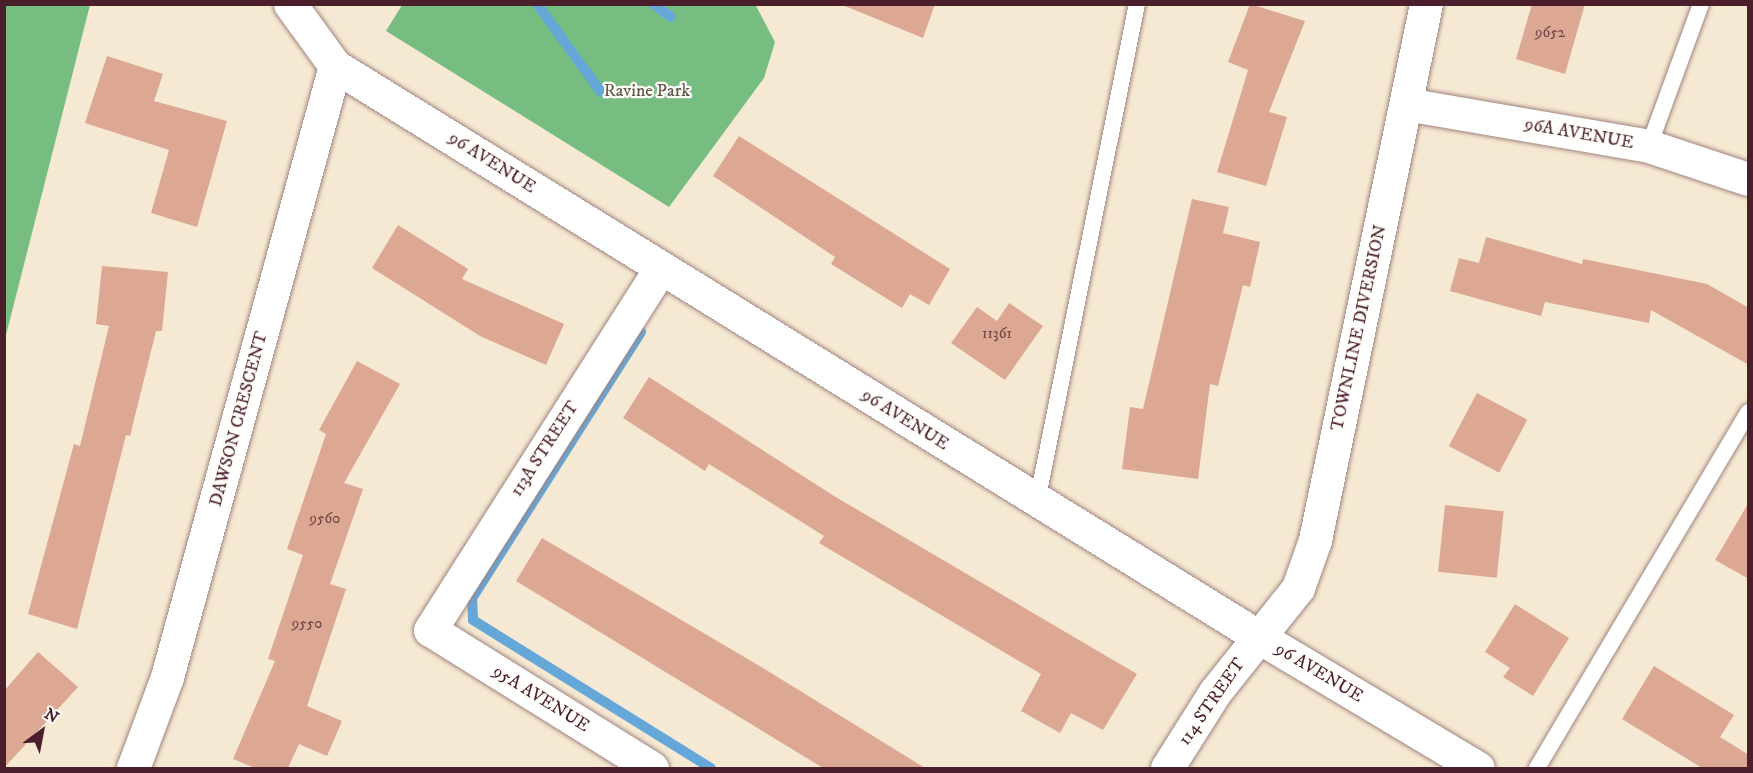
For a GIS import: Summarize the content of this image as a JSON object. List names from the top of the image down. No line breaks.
{"streets":{"street":["96A AVENUE","96 AVENUE","TOWNLINE DIVERSION","DAWSON CRESCENT","113A STREET","95A AVENUE","114 STREET"]},"crossings":[["96A AVENUE","TOWNLINE DIVERSION"],["96 AVENUE","TOWNLINE DIVERSION"],["96 AVENUE","DAWSON CRESCENT"],["96 AVENUE","113A STREET"],["96 AVENUE","114 STREET"],["TOWNLINE DIVERSION","114 STREET"],["113A STREET","95A AVENUE"]],"parks":["Ravine Park"],"house_numbers":["9652","11361","9560","9550"],"north":"top right"}
